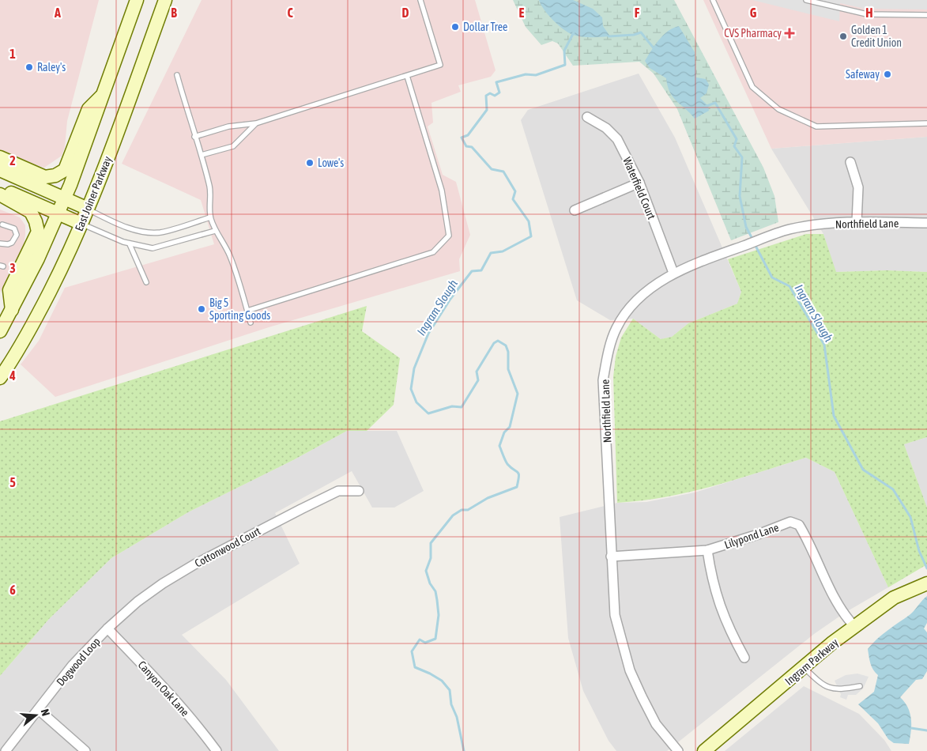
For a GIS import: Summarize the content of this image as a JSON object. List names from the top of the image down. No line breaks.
{"streets":{"main road":["East Joiner Parkway","Ingram Parkway"],"street":["Waterfield Court","Northfield Lane","Lilypond Lane","Cottonwood Court","Dogwood Loop","Canyon Oak Lane"]},"crossings":[["Waterfield Court","Northfield Lane"],["Northfield Lane","Lilypond Lane"],["Lilypond Lane","Ingram Parkway"],["Cottonwood Court","Dogwood Loop"],["Cottonwood Court","Canyon Oak Lane"],["Dogwood Loop","Canyon Oak Lane"]],"water":["Ingram Slough"],"places":{"other":["Dollar Tree","Golden 1 Credit Union","Raley's","Safeway","Lowe's","Big 5 Sporting Goods"],"health":["CVS Pharmacy"]},"north":"right","grid":{"columns":["A","B","C","D","E","F","G","H"],"rows":["1","2","3","4","5","6"]}}
